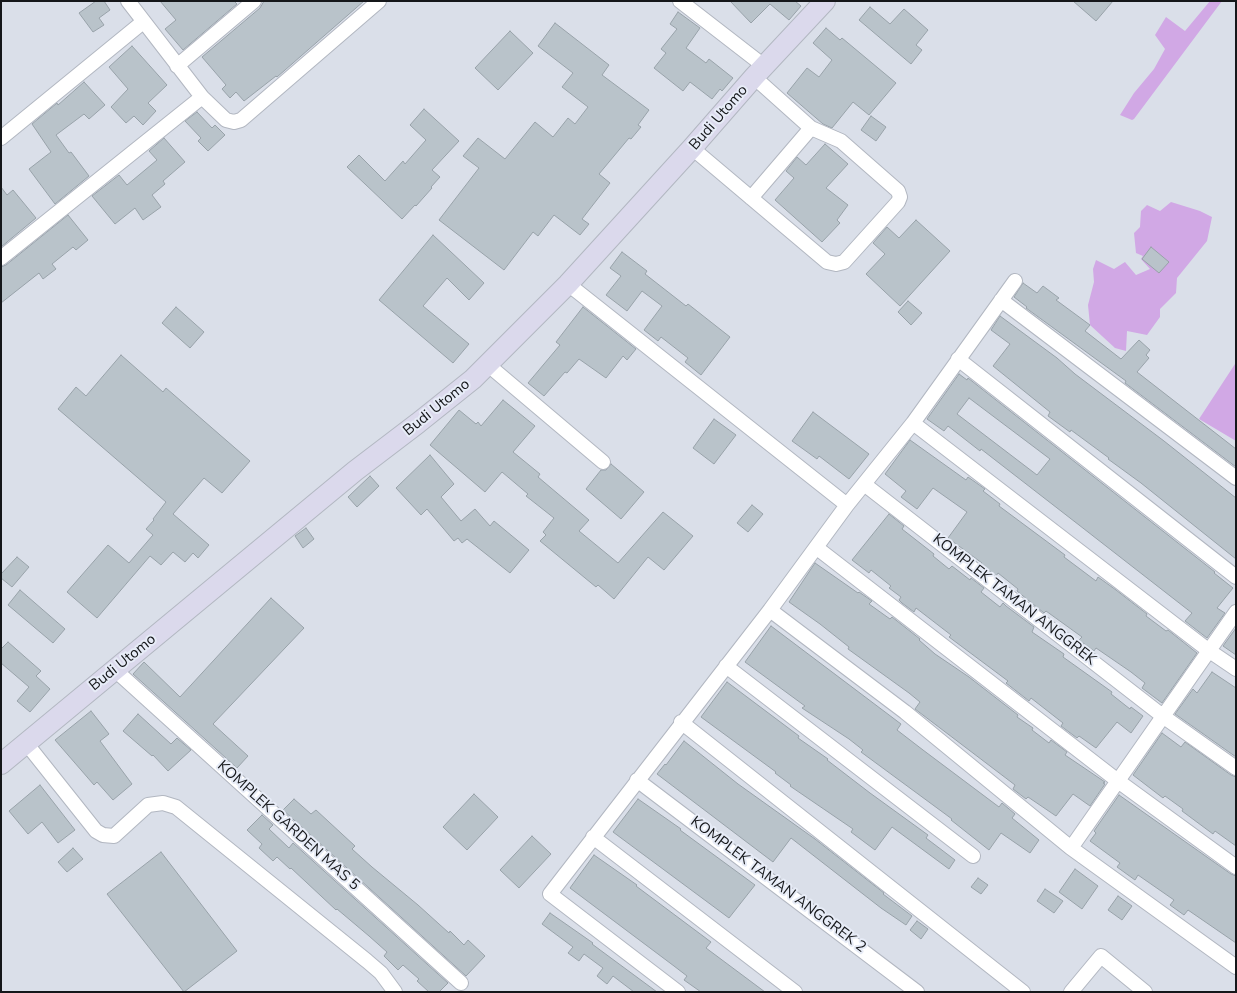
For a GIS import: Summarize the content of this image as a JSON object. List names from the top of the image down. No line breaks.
{"streets":{"street":["Budi Utomo","KOMPLEK TAMAN ANGGREK","KOMPLEK GARDEN MAS 5","KOMPLEK TAMAN ANGGREK 2"]},"crossings":[["Budi Utomo","KOMPLEK GARDEN MAS 5"]]}
